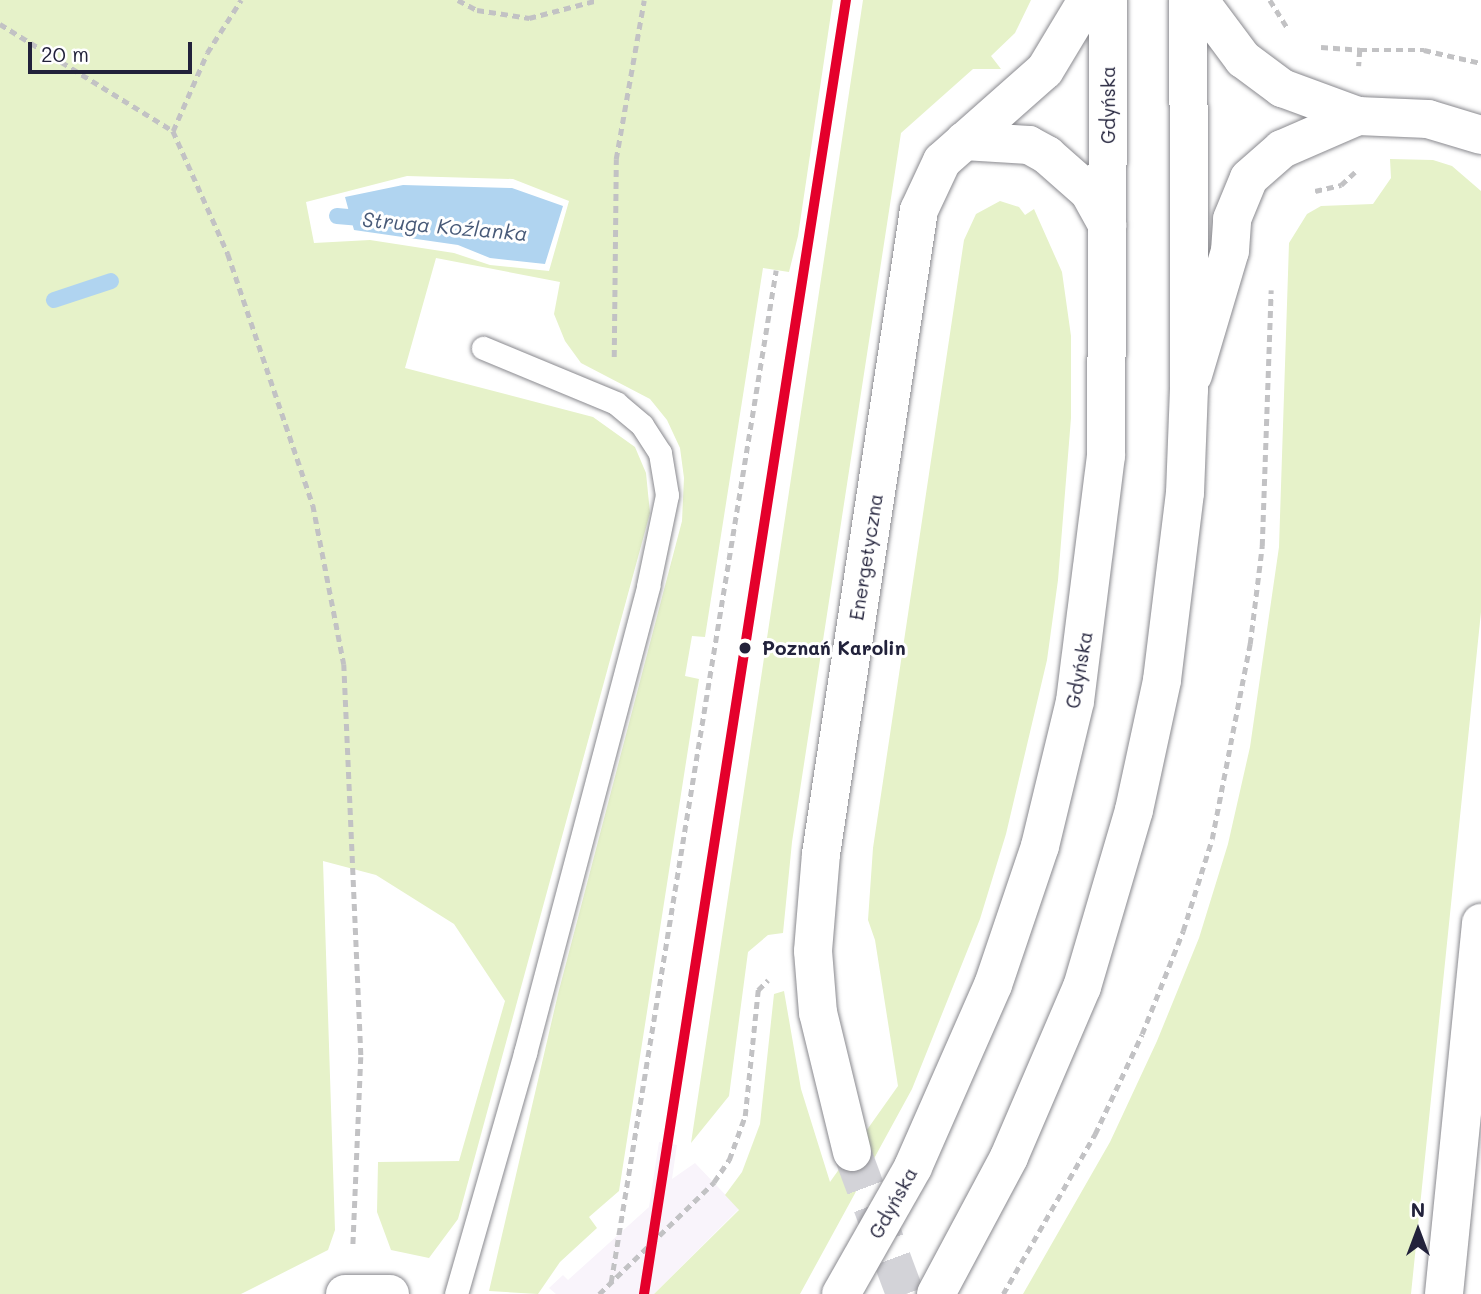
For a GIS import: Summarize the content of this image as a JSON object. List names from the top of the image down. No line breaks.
{"streets":{"main road":["Gdyńska","Energetyczna"]},"water":["Struga Koźlanka"],"places":["Poznań Karolin"],"scale_bar":"20 m","north":"top"}
